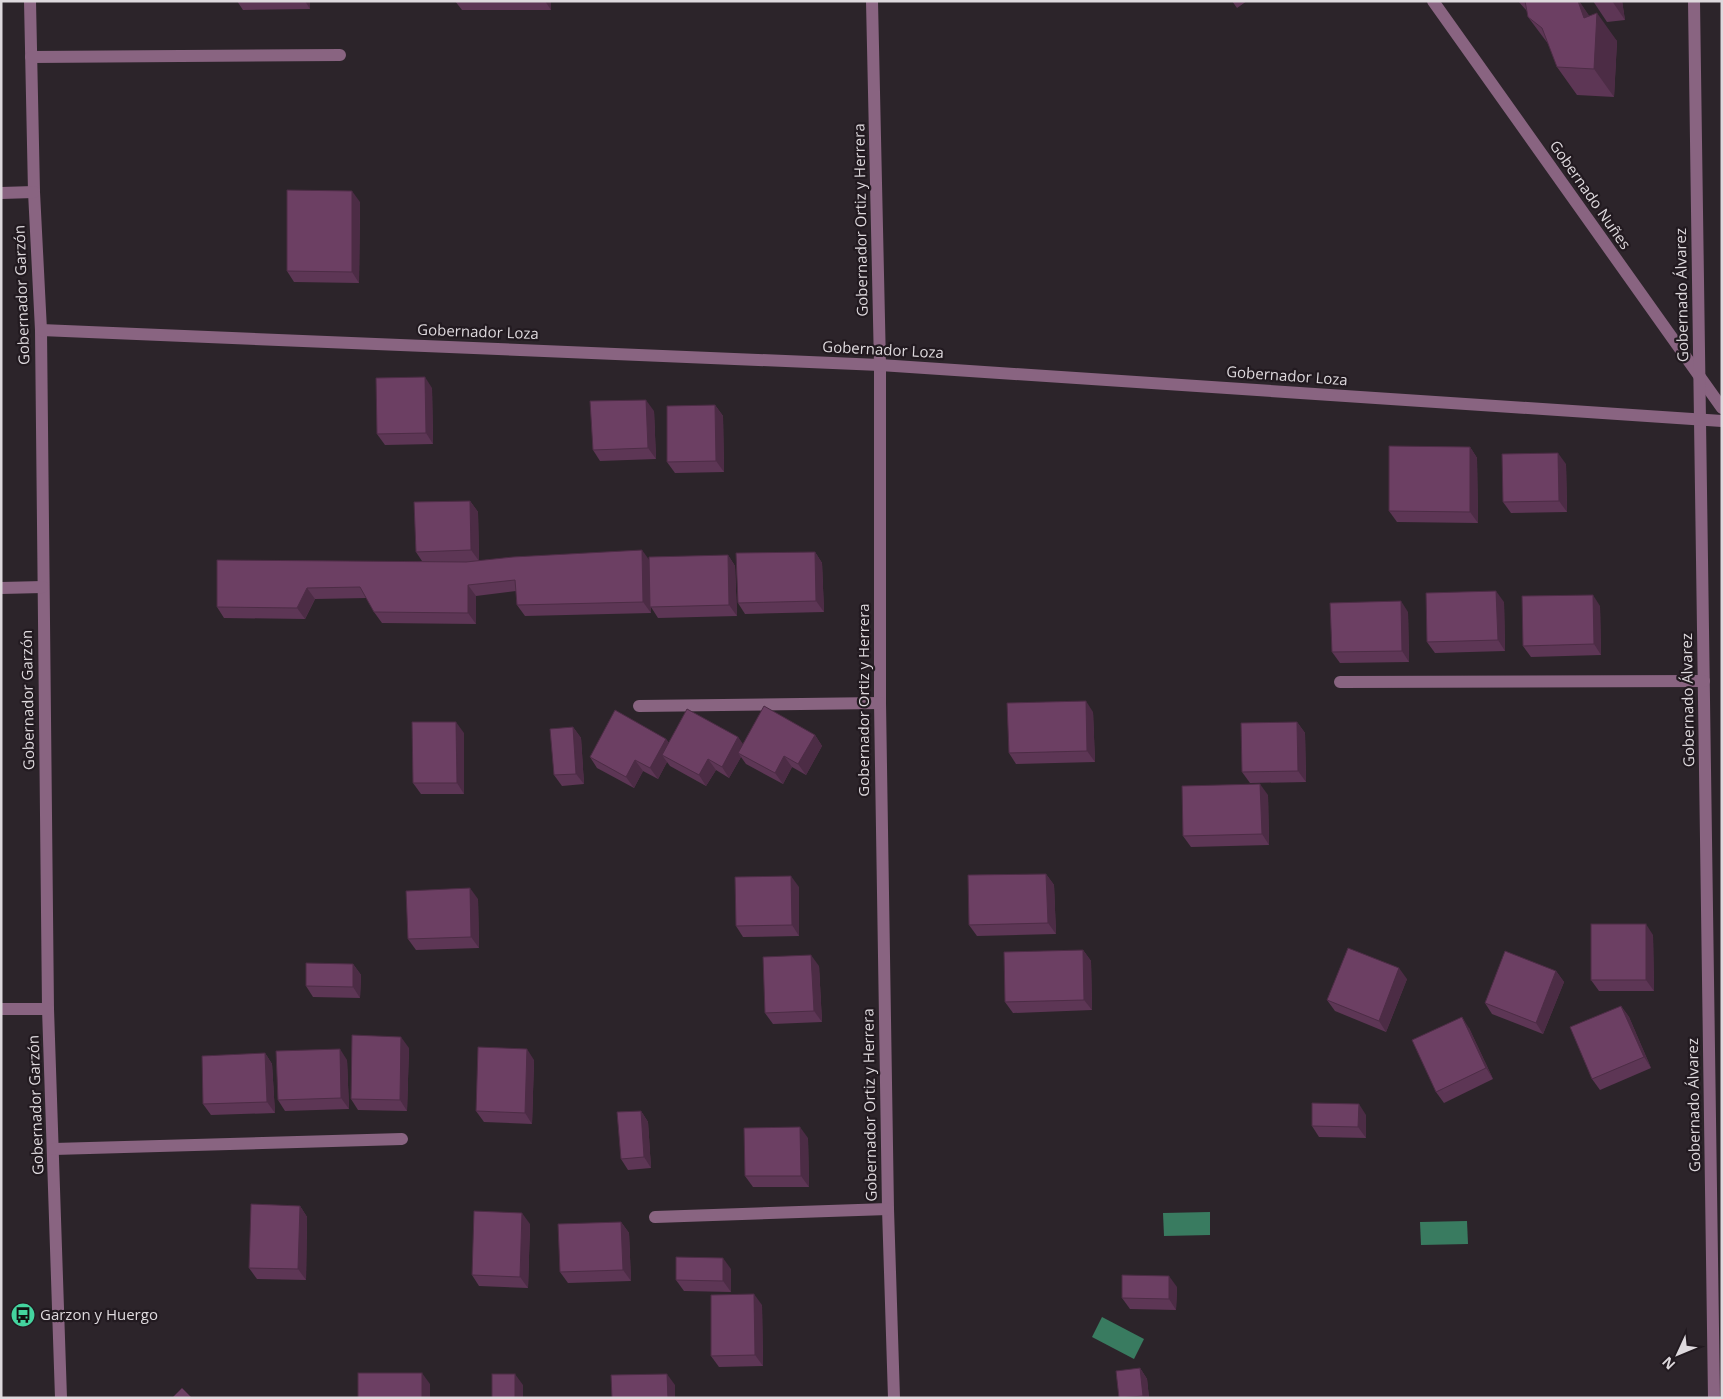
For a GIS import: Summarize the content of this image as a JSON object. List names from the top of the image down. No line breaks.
{"streets":{"street":["Gobernado Nuñes","Gobernador Ortiz y Herrera","Gobernador Garzón","Gobernado Álvarez","Gobernador Loza"]},"crossings":[["Gobernado Nuñes","Gobernado Álvarez"],["Gobernador Ortiz y Herrera","Gobernador Loza"],["Gobernador Garzón","Gobernador Loza"],["Gobernado Álvarez","Gobernador Loza"]],"places":{"bus stop":["Garzon y Huergo"]},"north":"bottom left"}
